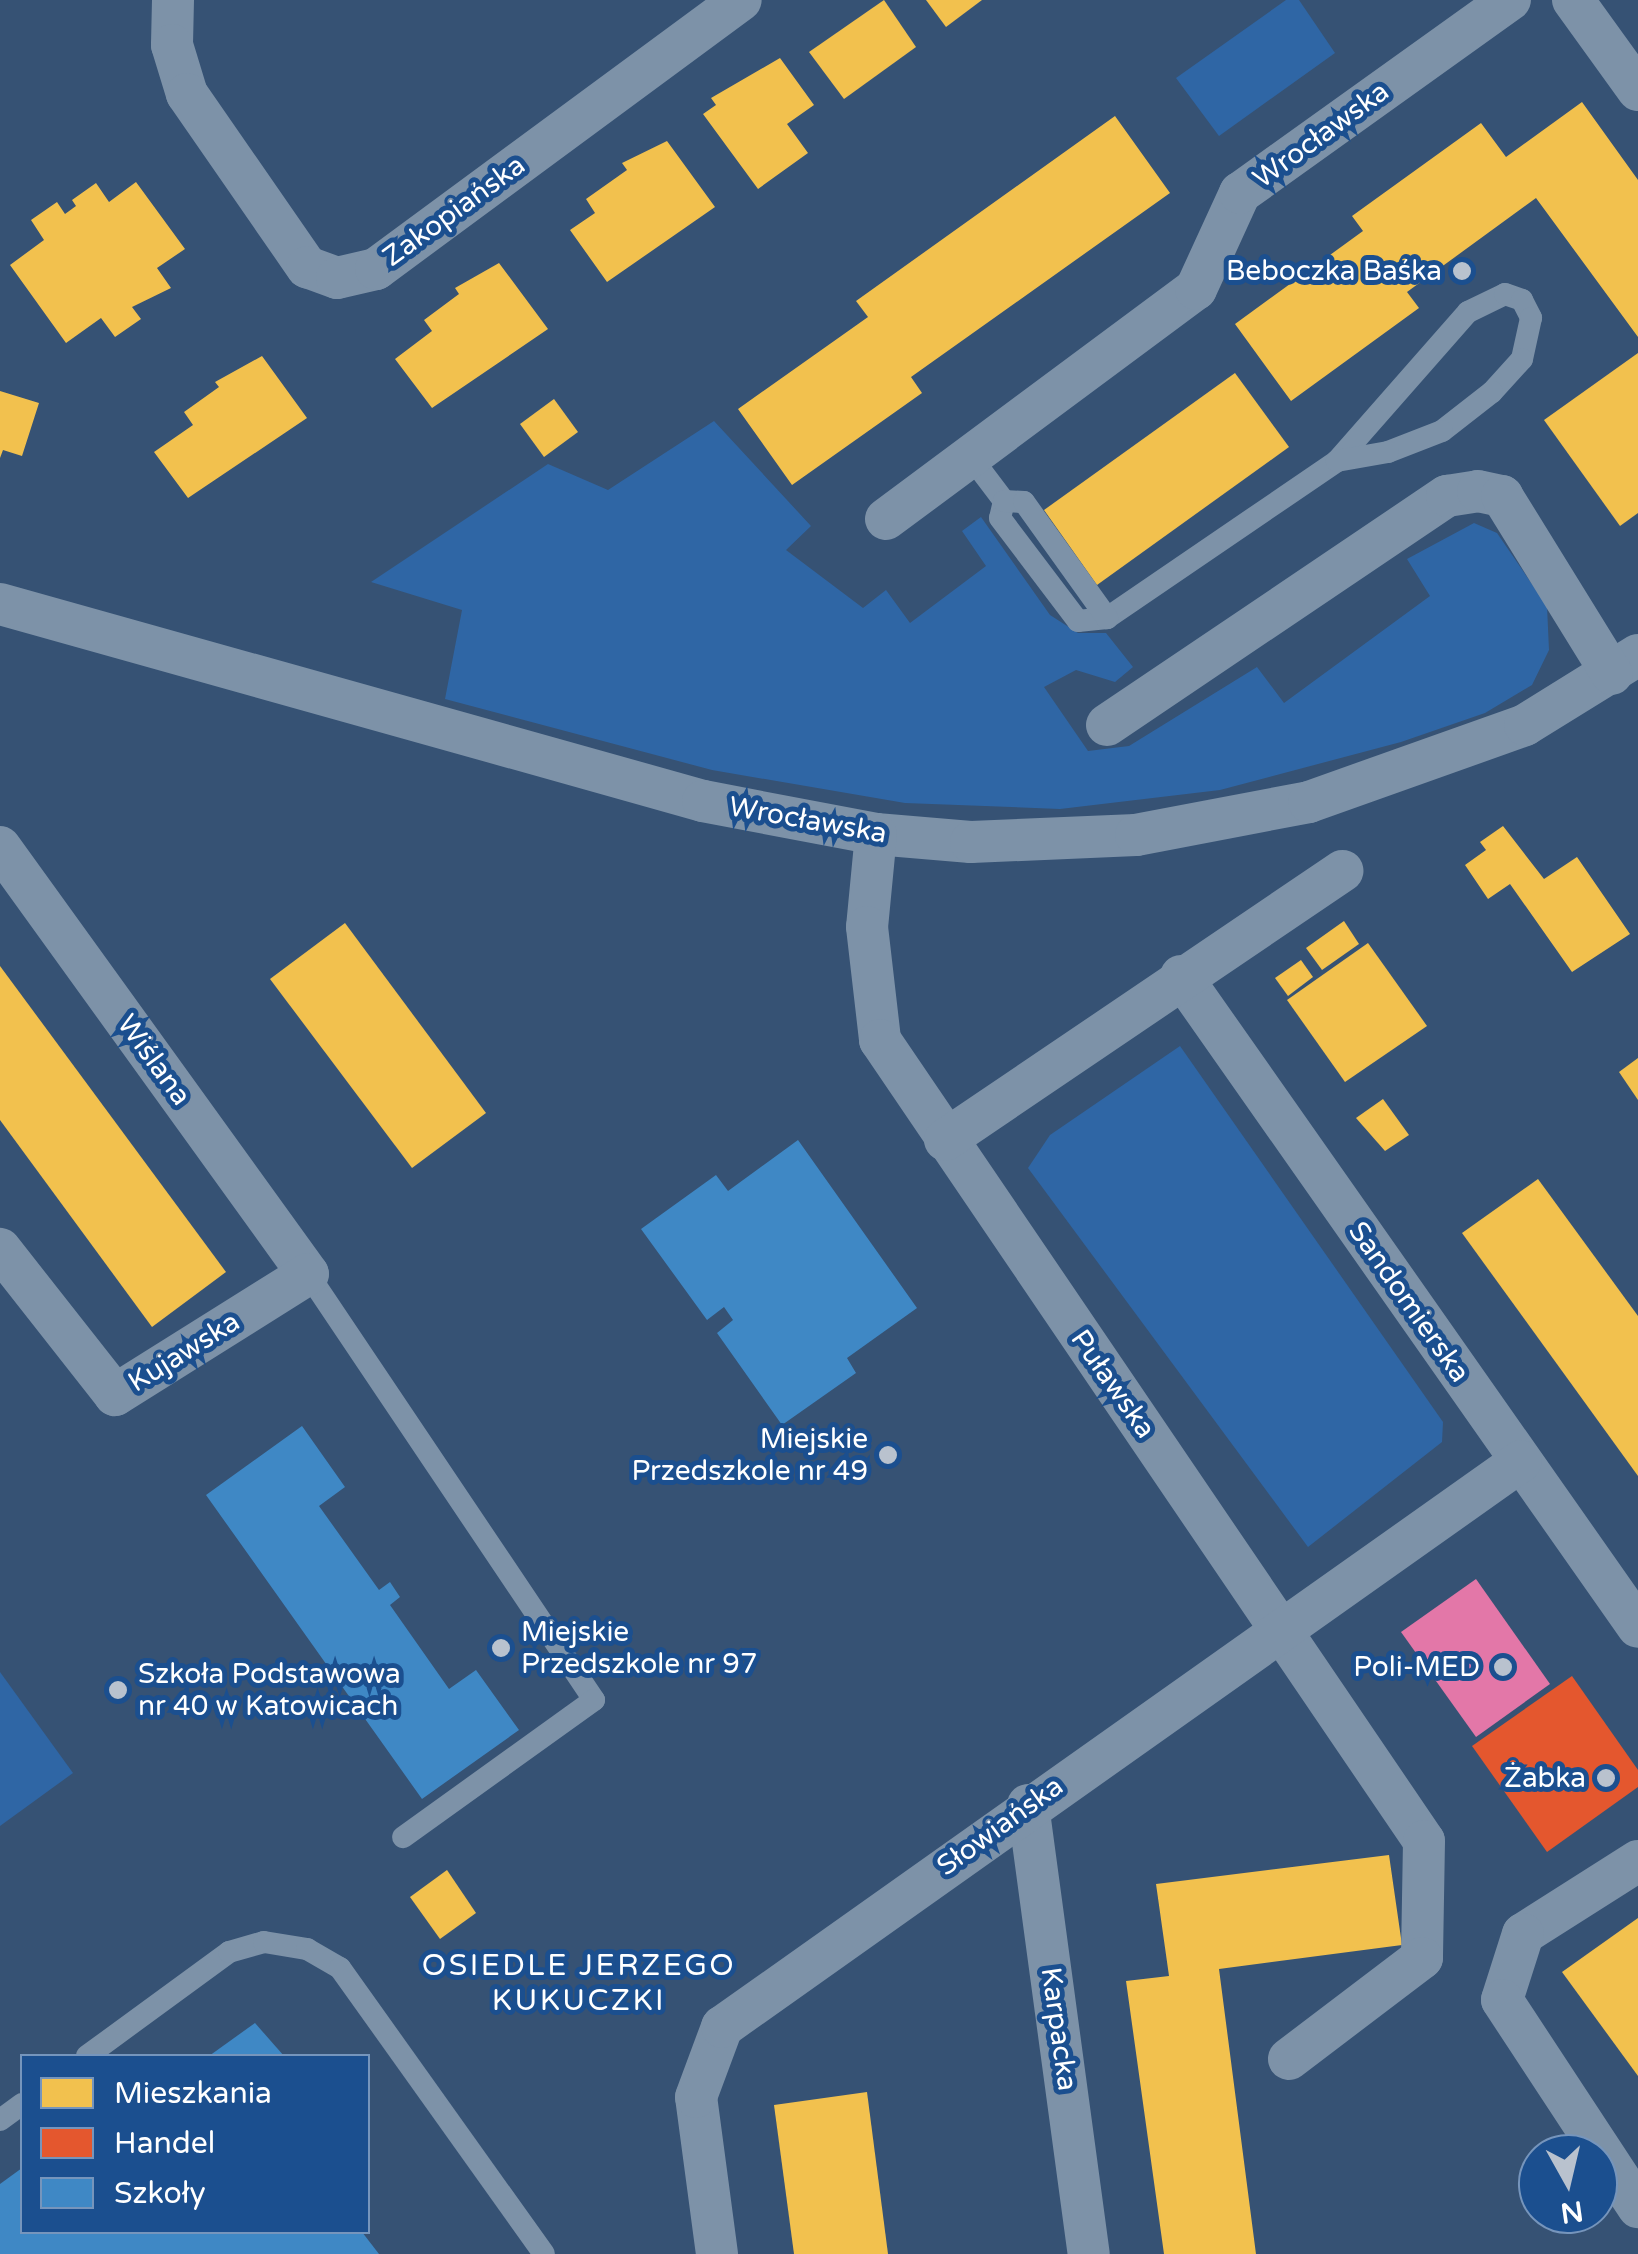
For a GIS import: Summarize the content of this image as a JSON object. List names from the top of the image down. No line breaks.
{"streets":{"street":["Wrocławska","Zakopiańska","Wiślana","Sandomierska","Kujawska","Puławska","Słowiańska","Karpacka"]},"crossings":[["Wrocławska","Puławska"],["Wiślana","Kujawska"],["Sandomierska","Słowiańska"],["Puławska","Słowiańska"],["Słowiańska","Karpacka"]],"districts":["OSIEDLE JERZEGO KUKUCZKI"],"places":["Beboczka Baśka","Miejskie Przedszkole nr 49","Miejskie Przedszkole nr 97","Poli-MED","Szkoła Podstawowa nr 40 w Katowicach","Żabka"],"legend":["Mieszkania","Handel","Szkoły"],"north":"bottom"}
